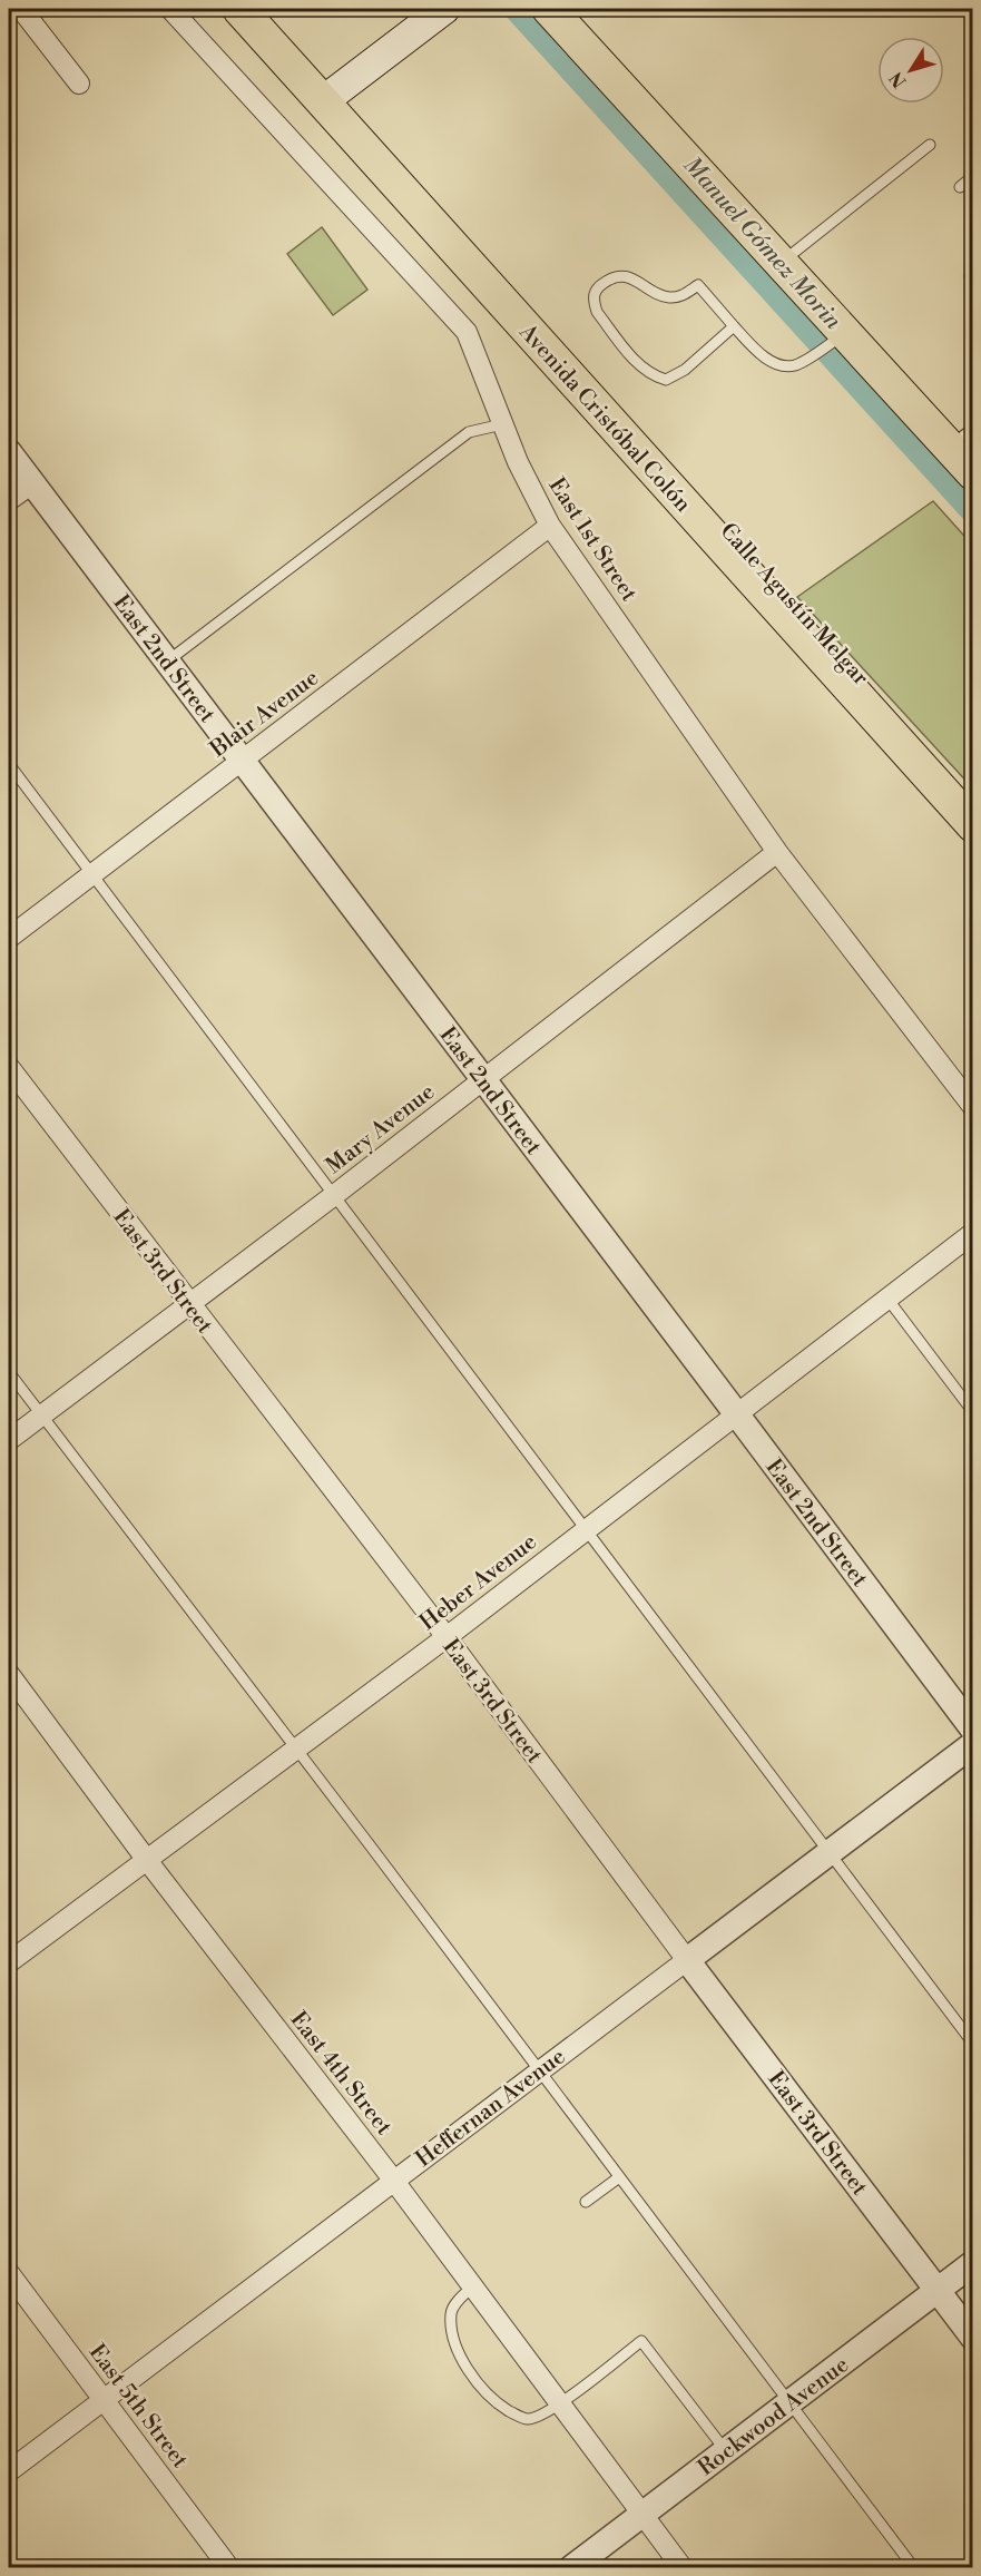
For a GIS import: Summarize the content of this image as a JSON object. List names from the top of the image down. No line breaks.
{"streets":{"main road":["Avenida Cristóbal Colón","Calle Agustín Melgar"],"street":["East 1st Street","East 2nd Street","Blair Avenue","Mary Avenue","East 3rd Street","Heber Avenue","East 4th Street","Heffernan Avenue","East 5th Street","Rockwood Avenue"]},"crossings":[["Avenida Cristóbal Colón","Calle Agustín Melgar"],["East 1st Street","Blair Avenue"],["East 1st Street","Mary Avenue"],["East 2nd Street","Blair Avenue"],["East 2nd Street","Mary Avenue"],["East 2nd Street","Heber Avenue"],["Mary Avenue","East 3rd Street"],["East 3rd Street","Heber Avenue"],["East 3rd Street","Heffernan Avenue"],["East 3rd Street","Rockwood Avenue"],["Heber Avenue","East 4th Street"],["East 4th Street","Heffernan Avenue"],["East 4th Street","Rockwood Avenue"],["Heffernan Avenue","East 5th Street"]],"water":["Manuel Gómez Morin"],"north":"bottom left"}
